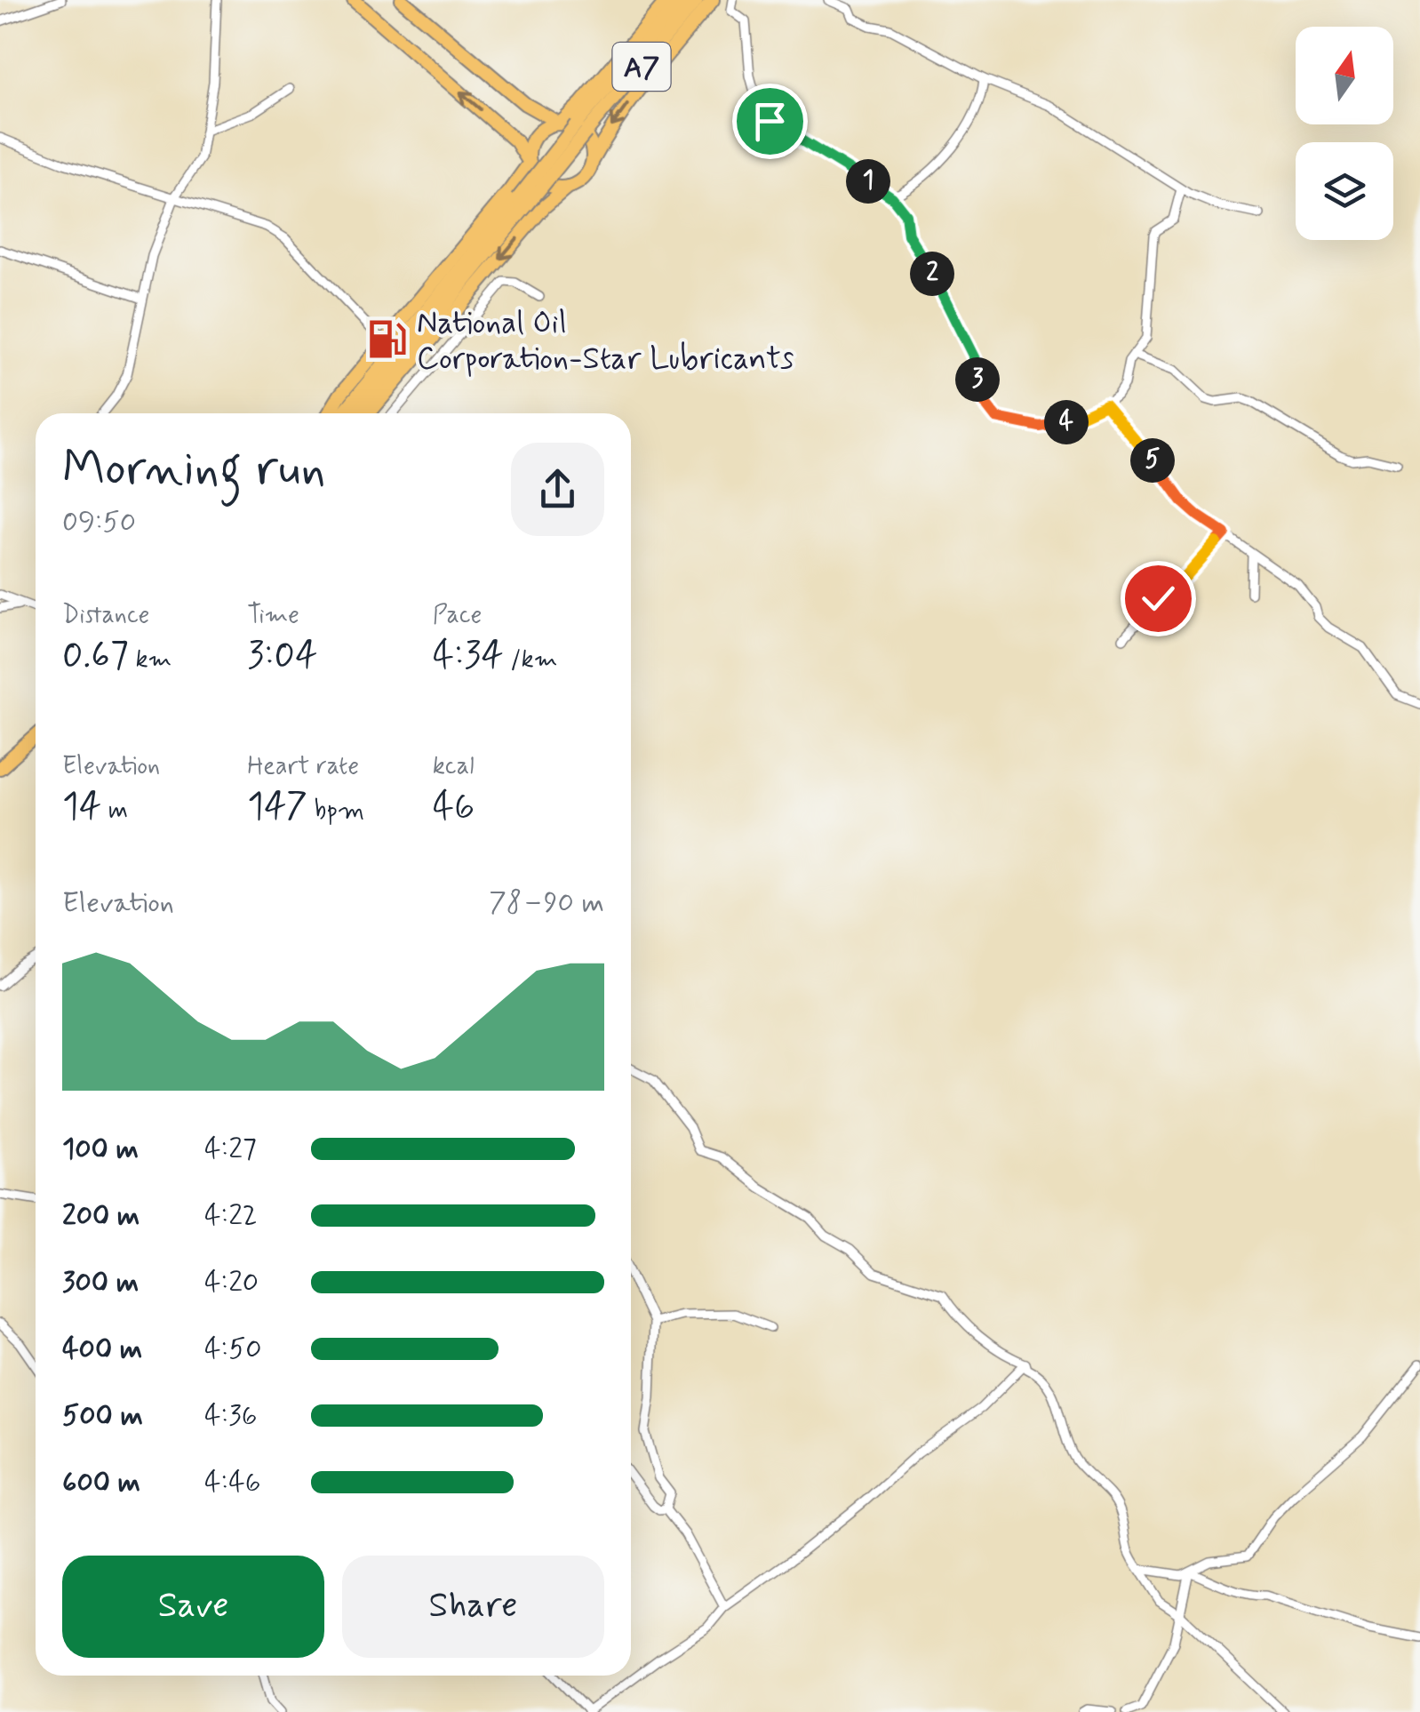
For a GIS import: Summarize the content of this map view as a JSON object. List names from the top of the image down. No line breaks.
{"streets":{"highway":["A7"]},"places":{"fuel station":["National Oil Corporation-Star Lubricants"]},"north":"top","page":{"pins":["1","2","3","4","5"],"heading":["Morning run","09:50"],"stats":[["Distance","0.67 km"],["Time","3:04"],["Pace","4:34 /km"],["Elevation","14 m"],["Heart rate","147 bpm"],["kcal","46"]],"chart":["Elevation","78–90 m"],"list":[{"name":"100 m","note":"4:27"},{"name":"200 m","note":"4:22"},{"name":"300 m","note":"4:20"},{"name":"400 m","note":"4:50"},{"name":"500 m","note":"4:36"},{"name":"600 m","note":"4:46"}],"buttons":["Save","Share"]}}
